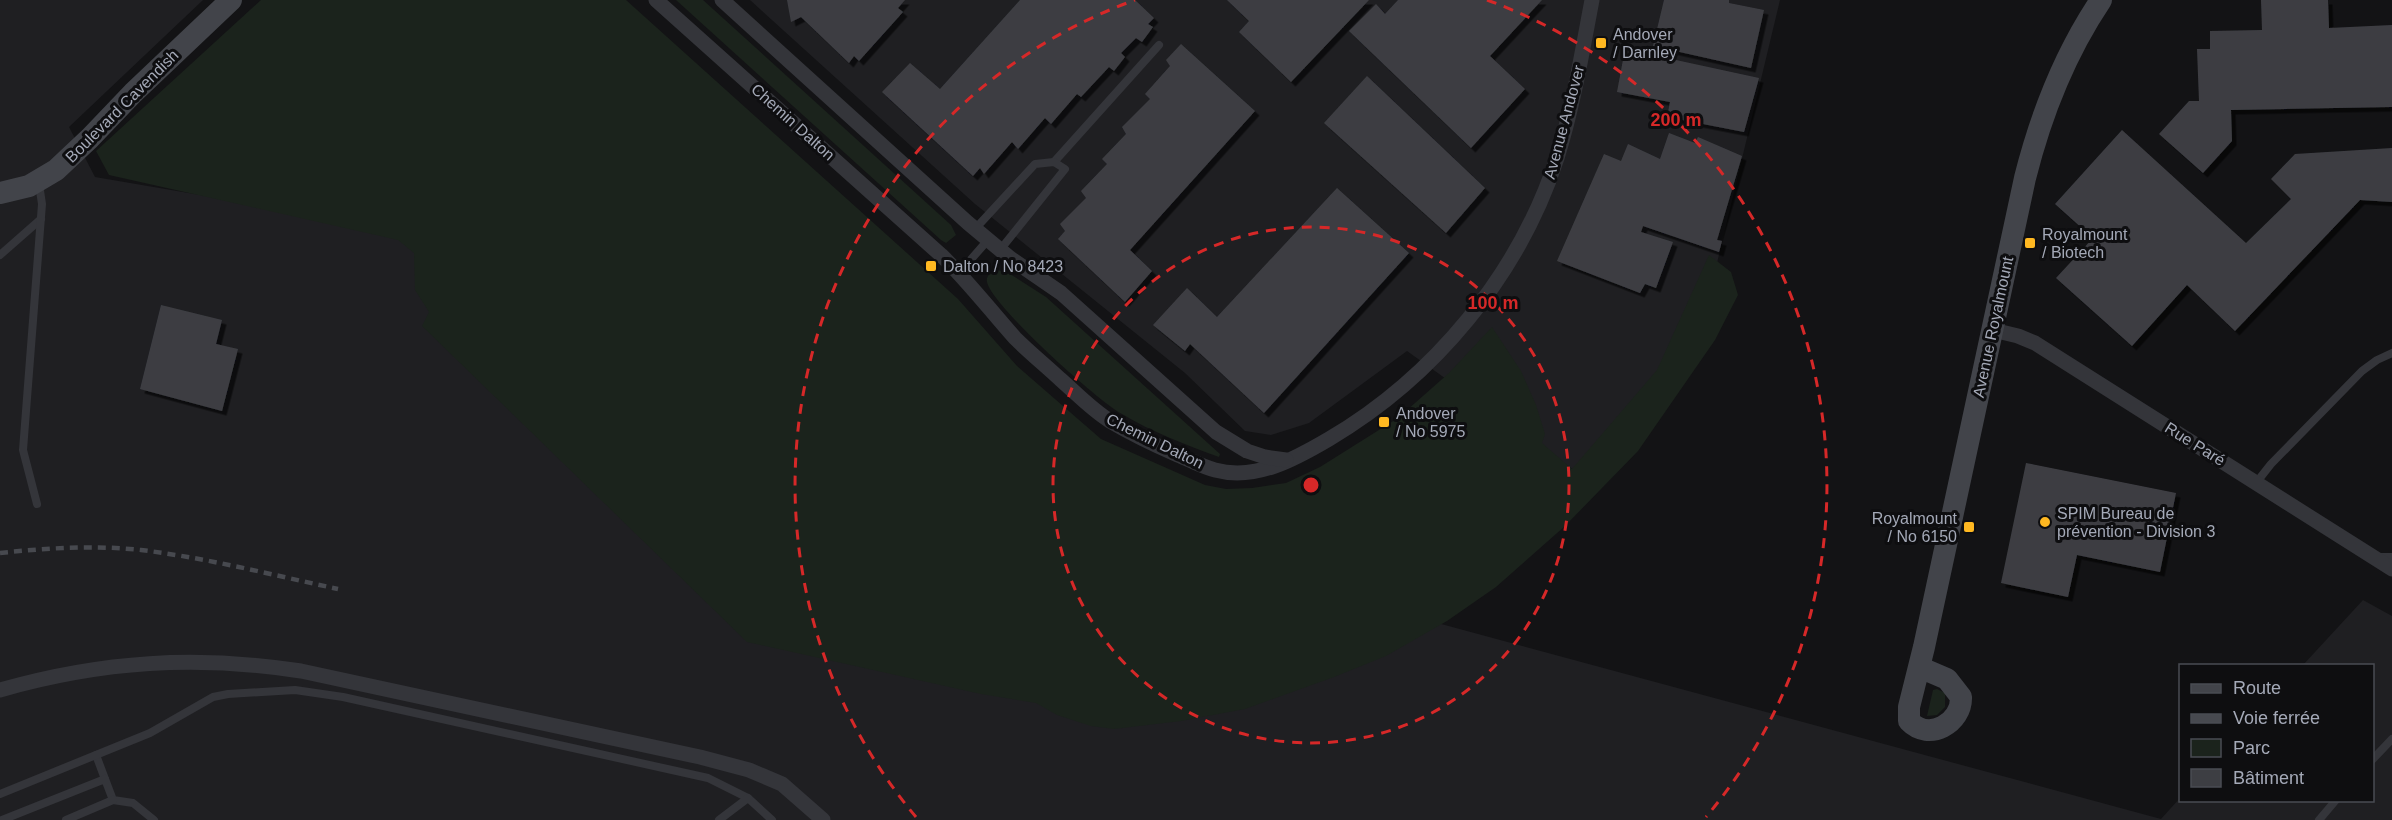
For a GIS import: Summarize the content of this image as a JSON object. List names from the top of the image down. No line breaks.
{"streets":{"street":["Boulevard Cavendish","Chemin Dalton","Avenue Andover","Avenue Royalmount","Rue Paré"]},"crossings":[["Chemin Dalton","Avenue Andover"],["Avenue Royalmount","Rue Paré"]],"places":{"transit":["Andover / Darnley","Royalmount / Biotech","Dalton / No 8423","Andover / No 5975","Royalmount / No 6150"],"other":["SPIM Bureau de prévention - Division 3"]},"legend":["Route","Voie ferrée","Parc","Bâtiment"],"rings":["200 m","100 m"]}
